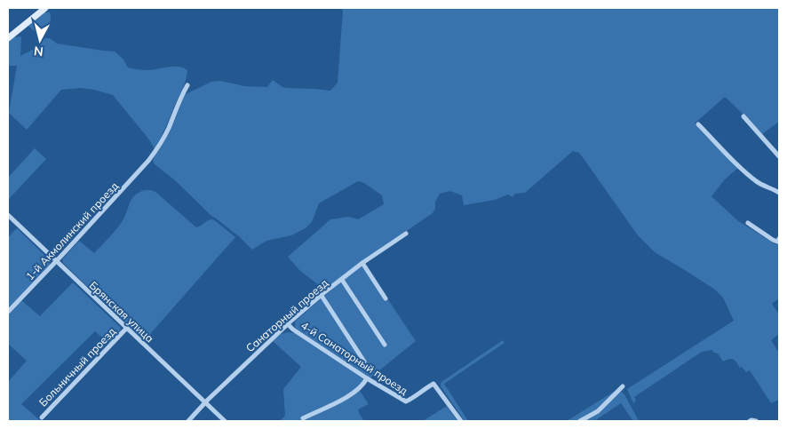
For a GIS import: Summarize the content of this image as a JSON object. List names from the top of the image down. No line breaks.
{"streets":{"street":["1-й Акмолинский проезд","Брянская улица","Санаторный проезд","4-й Санаторный проезд","Больничный проезд"]},"crossings":[["1-й Акмолинский проезд","Брянская улица"],["Брянская улица","Санаторный проезд"],["Брянская улица","Больничный проезд"],["Санаторный проезд","4-й Санаторный проезд"]],"north":"bottom"}
